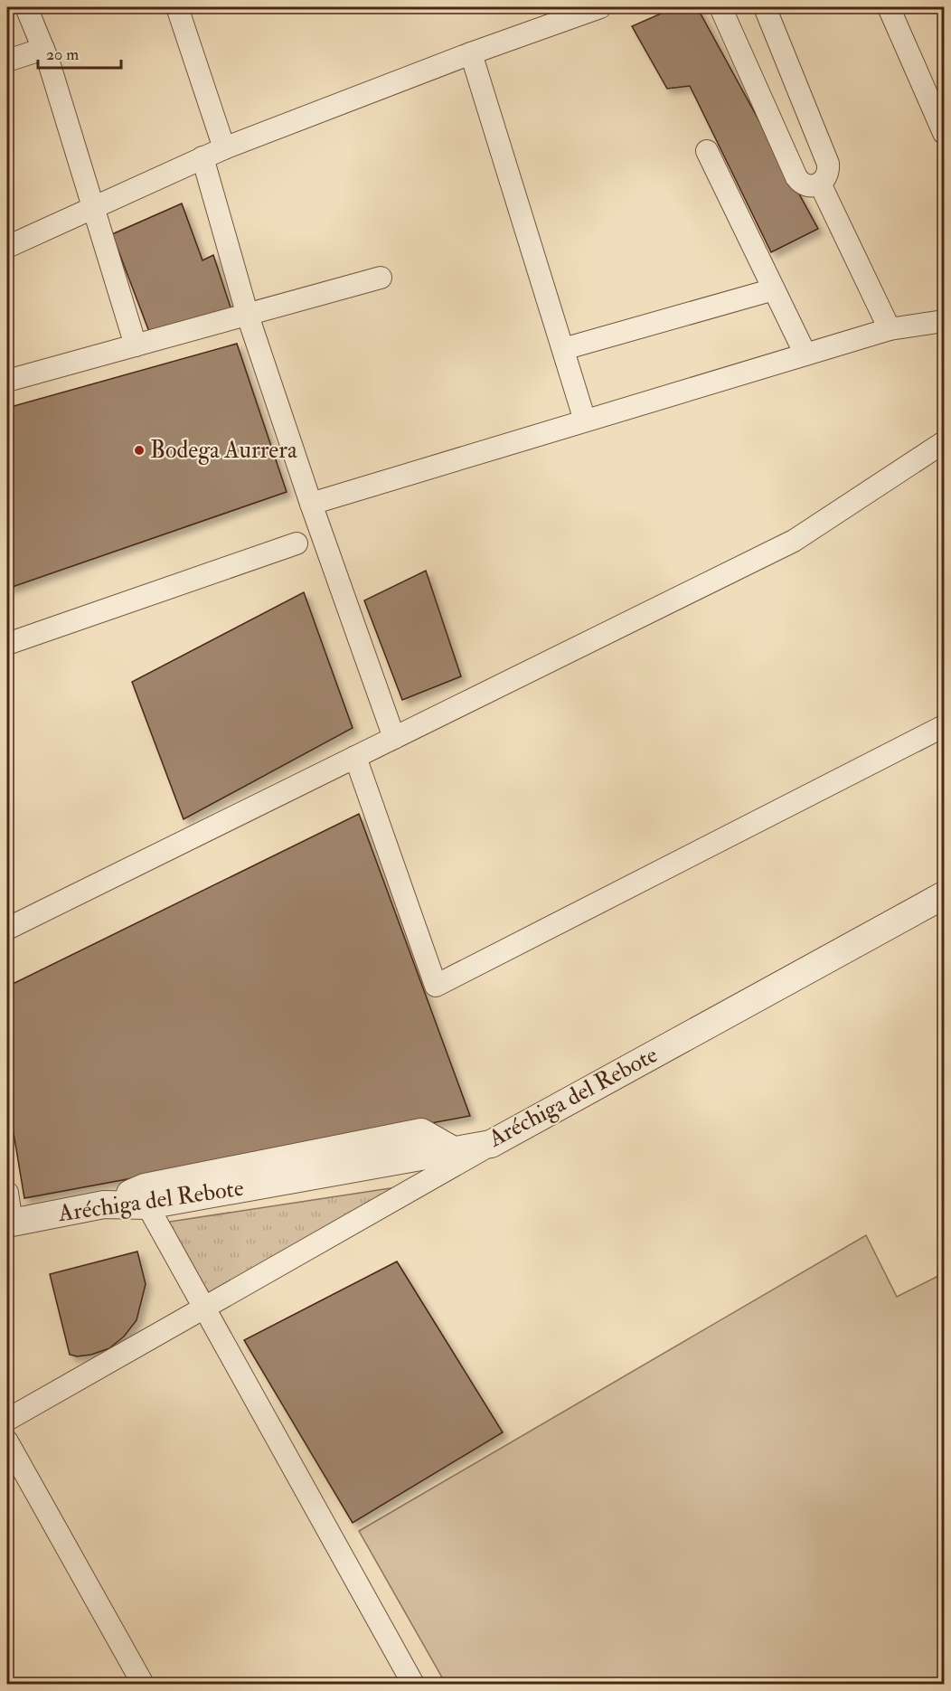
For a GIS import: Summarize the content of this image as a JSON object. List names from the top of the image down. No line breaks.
{"streets":{"street":["Aréchiga del Rebote"]},"places":["Bodega Aurrera"],"scale_bar":"20 m"}
